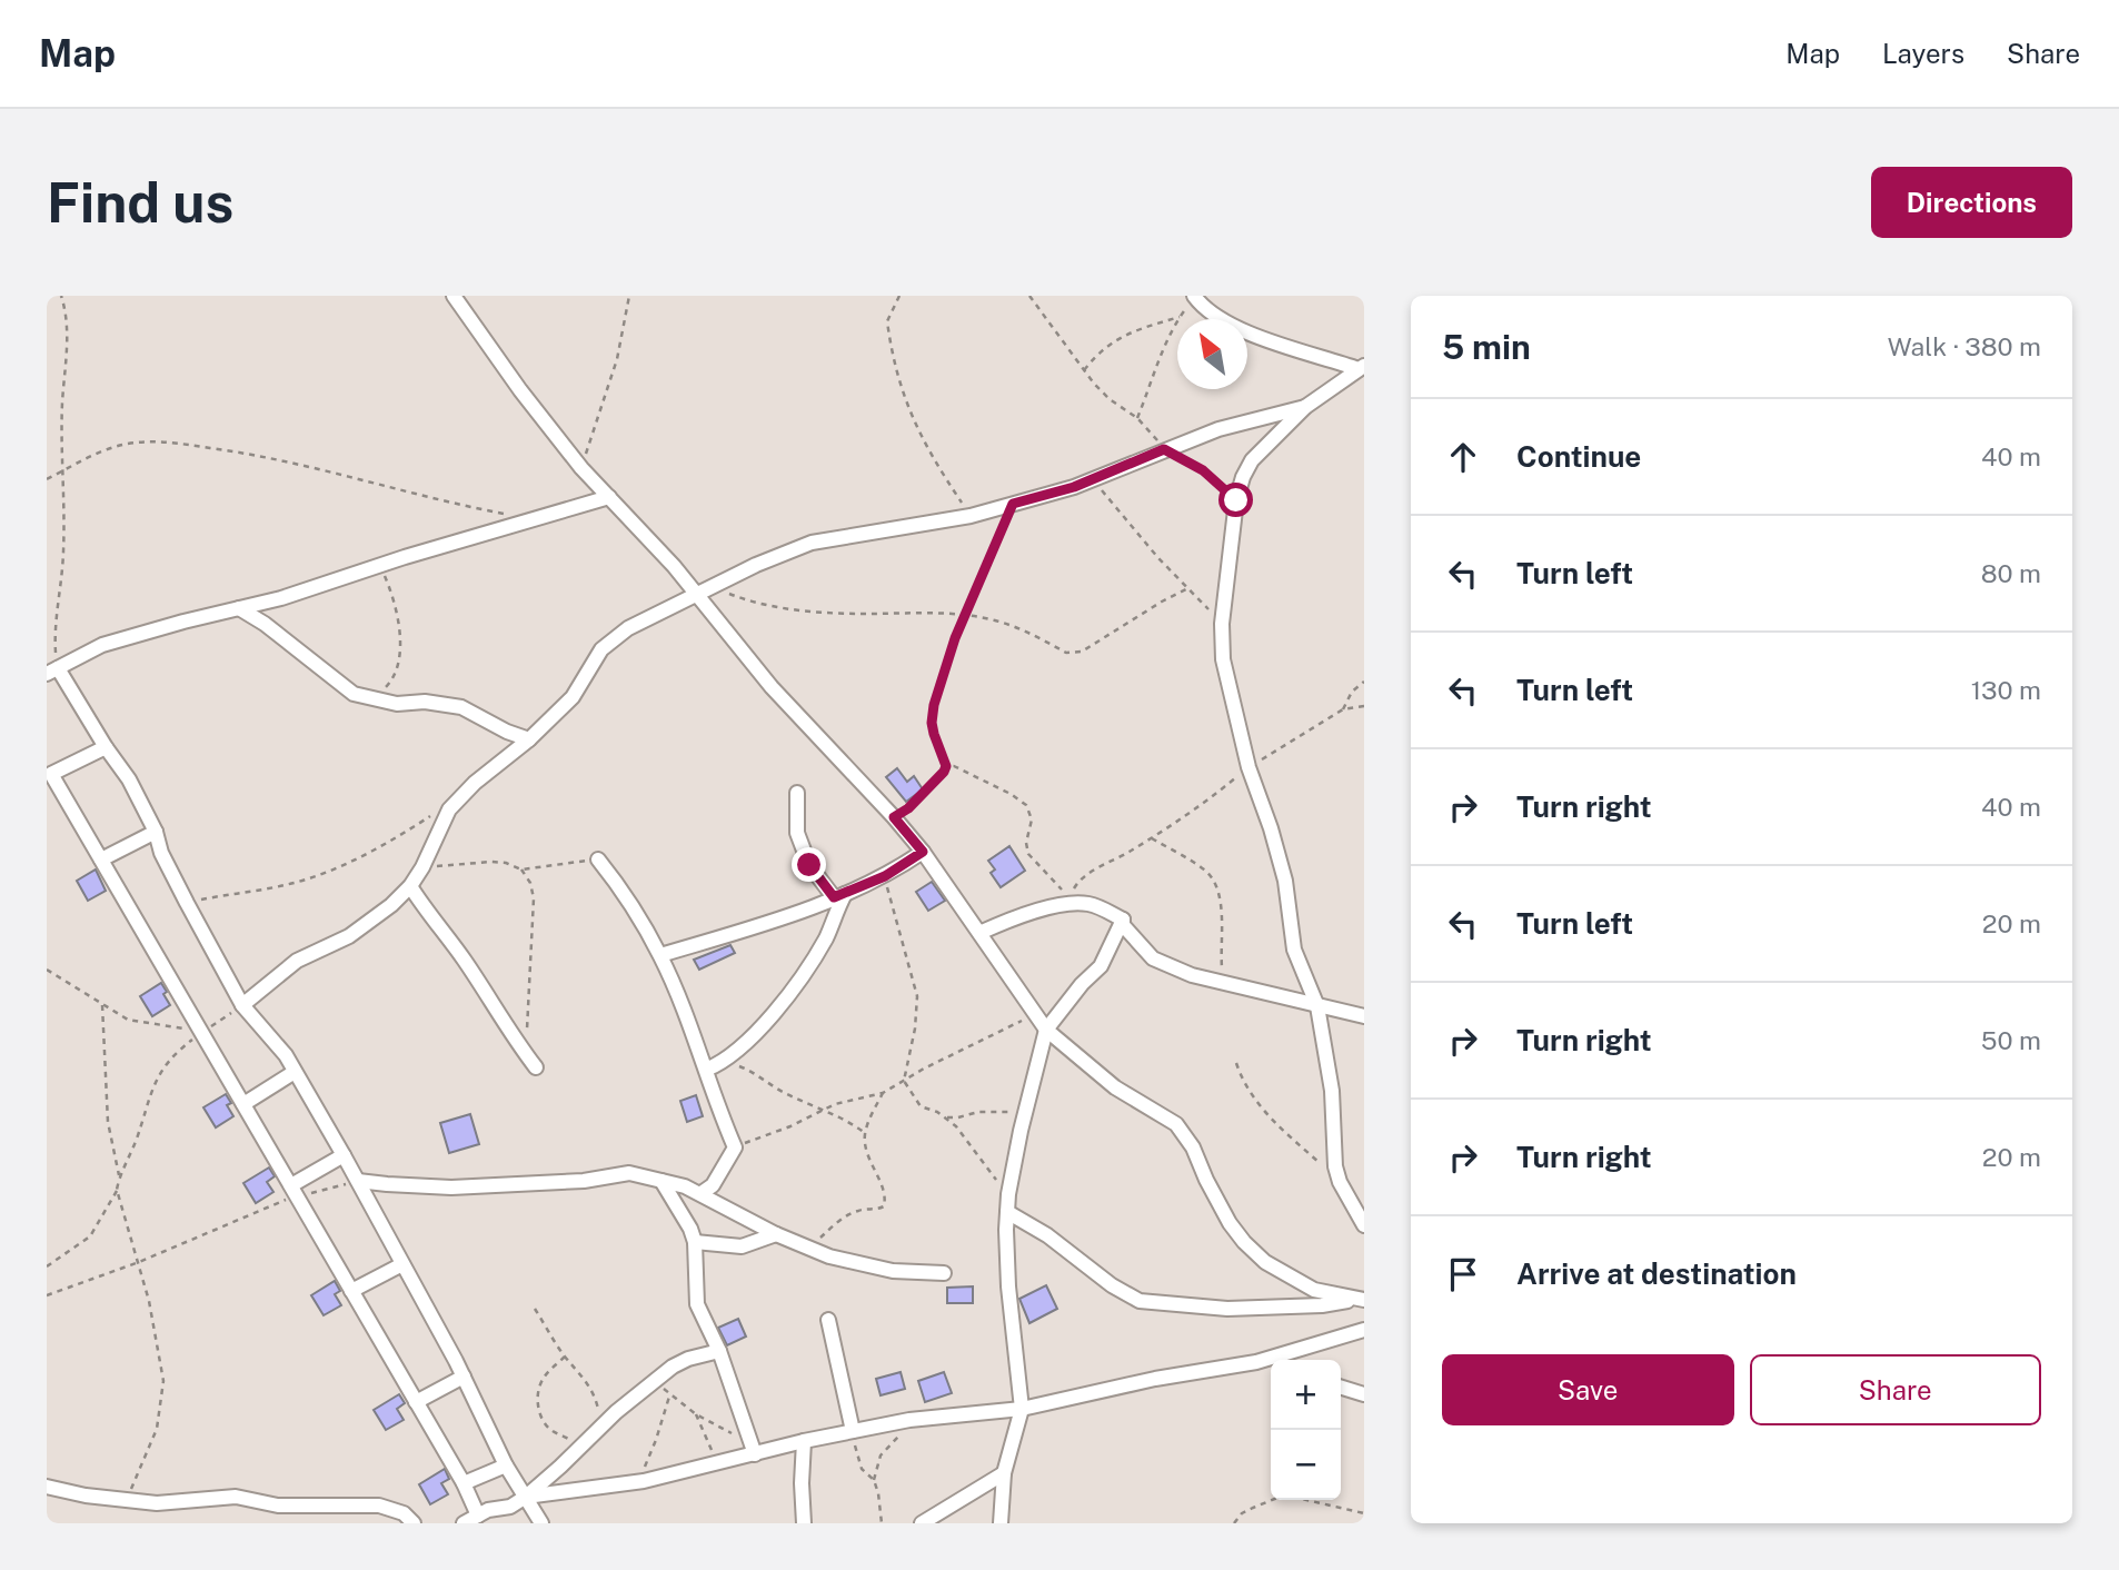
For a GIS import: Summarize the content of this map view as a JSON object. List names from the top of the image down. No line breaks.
{"north":"top left","page":{"header":"Map","nav":["Map","Layers","Share"],"buttons":["Directions",["Save","Share"]],"title":"Find us","heading":["5 min","Walk · 380 m"],"list":[["Continue","40 m"],["Turn left","80 m"],["Turn left","130 m"],["Turn right","40 m"],["Turn left","20 m"],["Turn right","50 m"],["Turn right","20 m"],"Arrive at destination"],"map_buttons":["+","−"]}}
